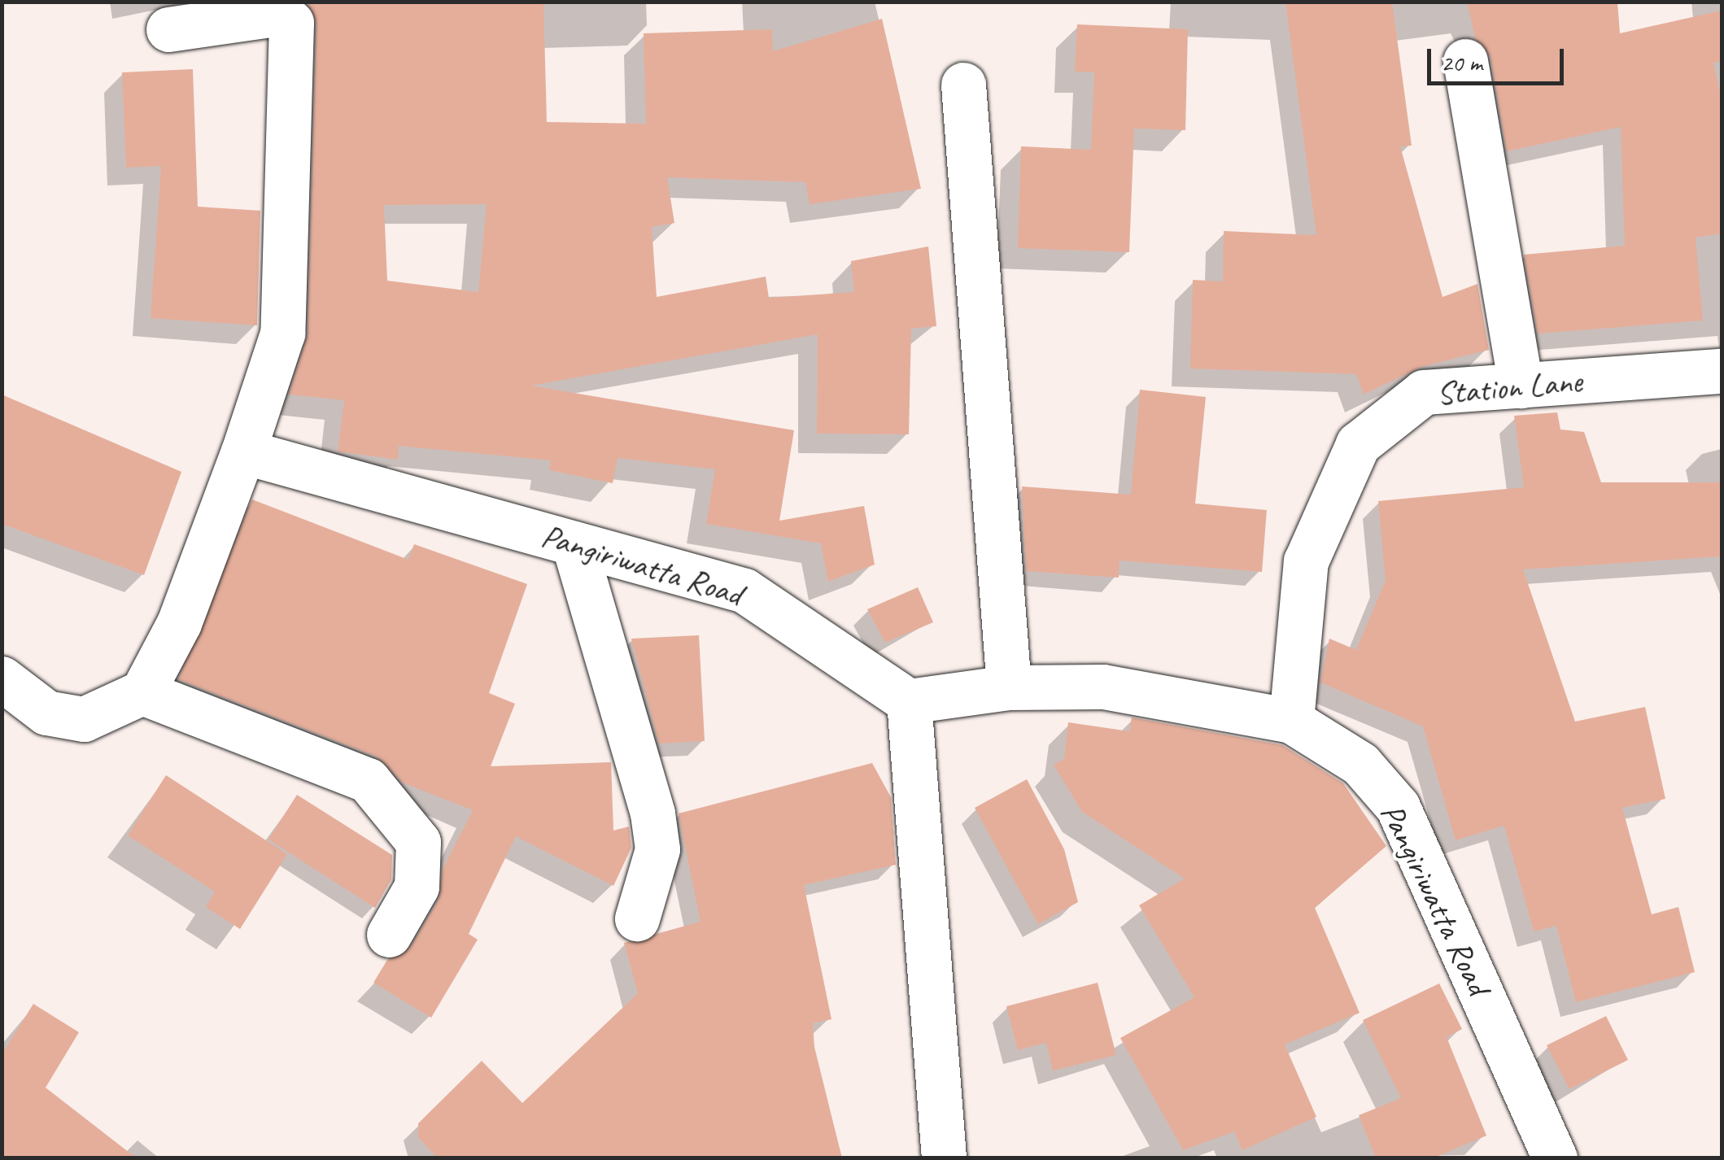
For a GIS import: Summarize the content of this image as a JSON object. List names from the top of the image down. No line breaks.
{"streets":{"street":["Station Lane","Pangiriwatta Road"]},"crossings":[["Station Lane","Pangiriwatta Road"]],"scale_bar":"20 m"}
